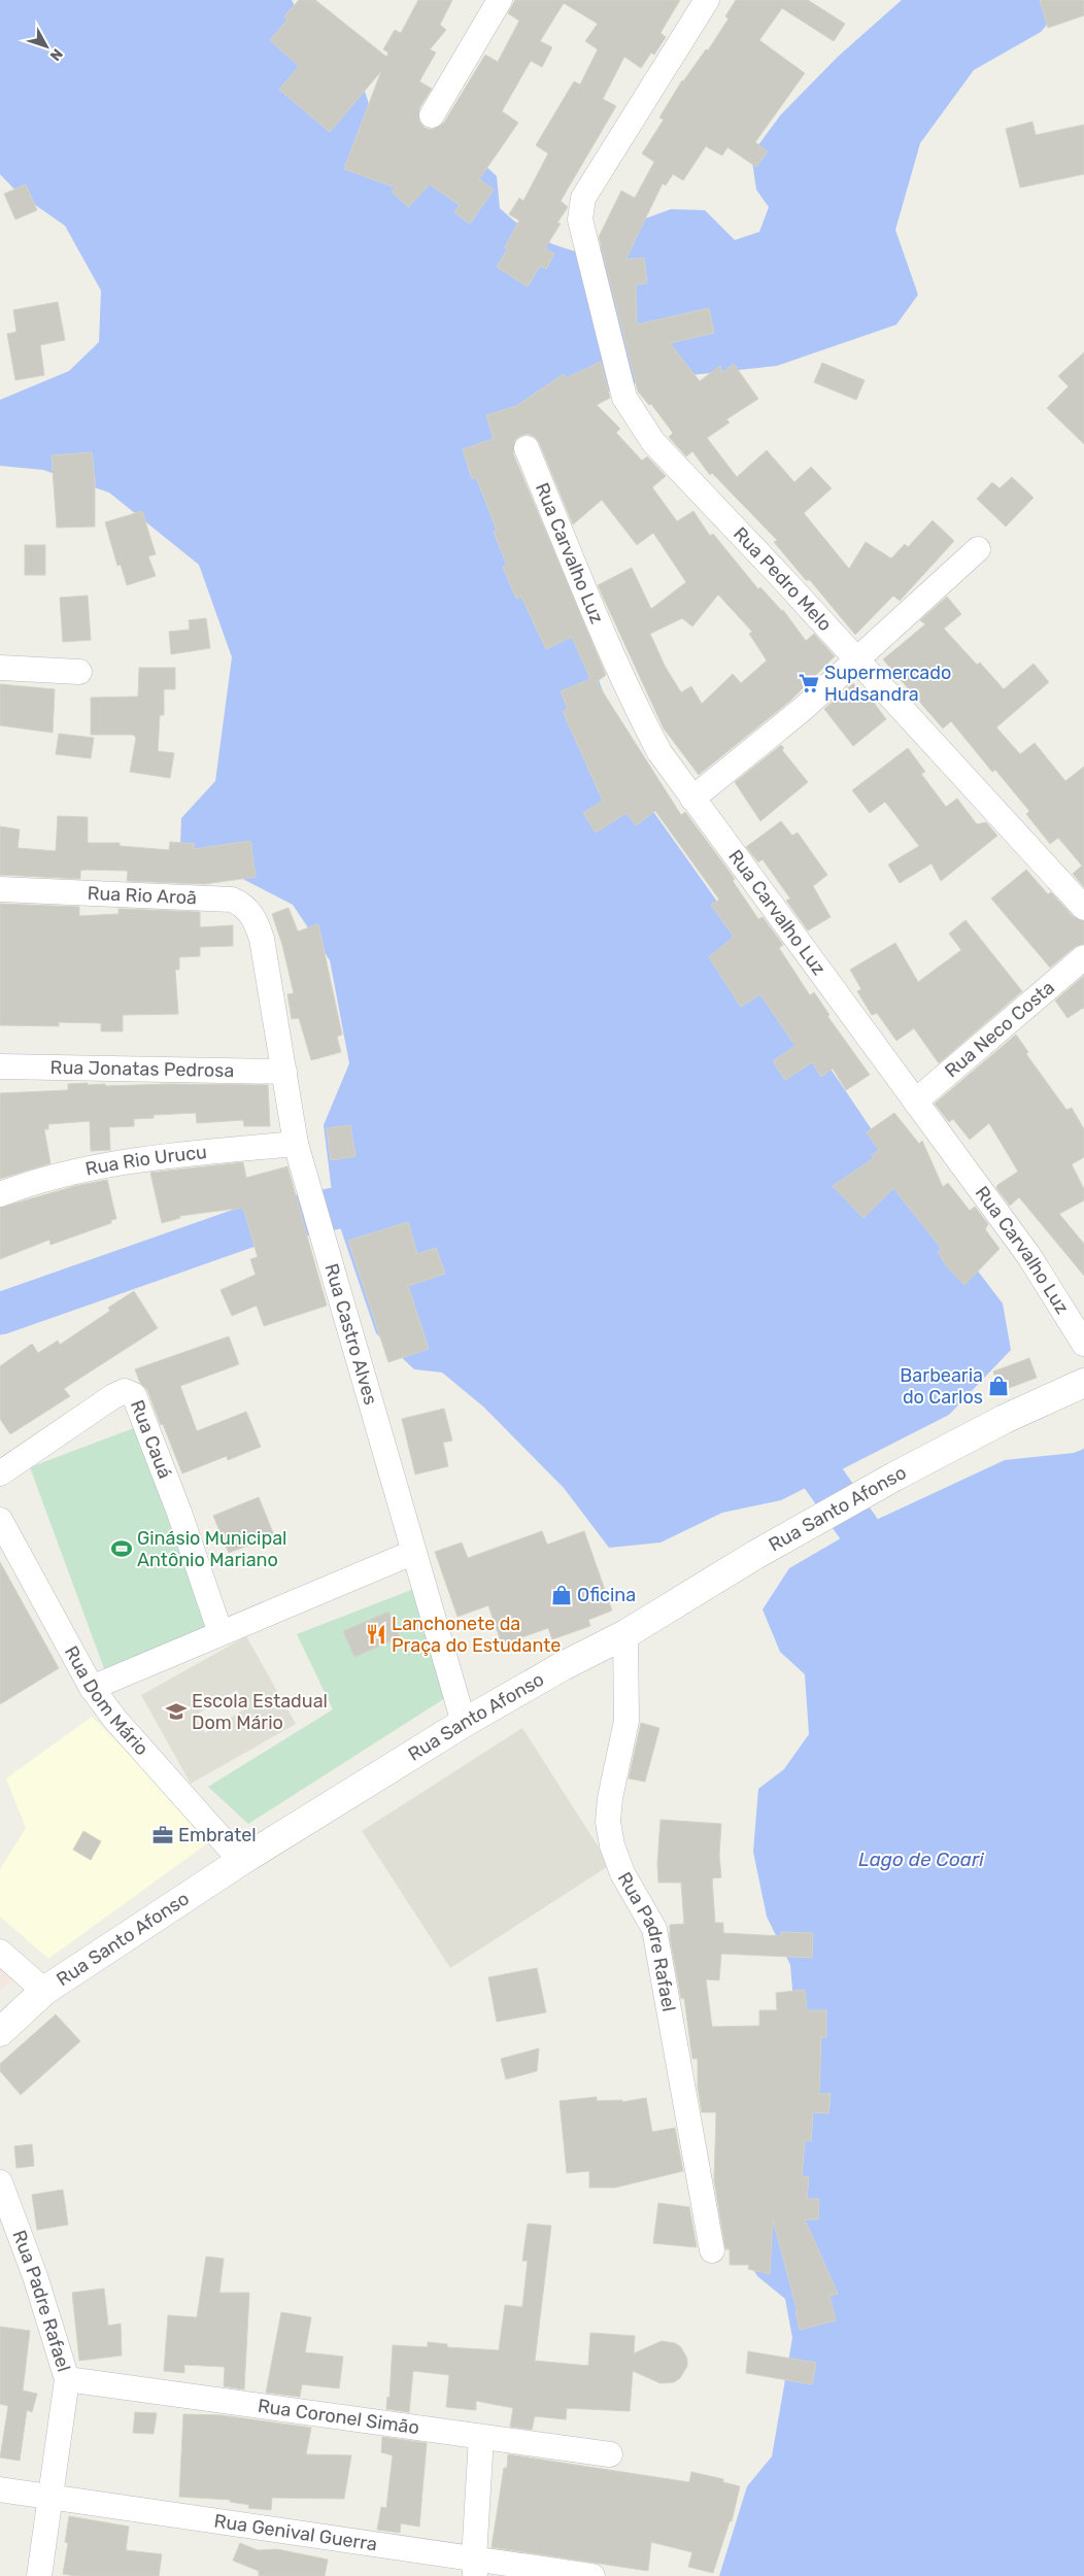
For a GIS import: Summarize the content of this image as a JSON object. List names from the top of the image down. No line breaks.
{"streets":{"main road":["Rua Santo Afonso"],"street":["Rua Carvalho Luz","Rua Pedro Melo","Rua Rio Aroã","Rua Neco Costa","Rua Jonatas Pedrosa","Rua Rio Urucu","Rua Castro Alves","Rua Cauá","Rua Dom Mário","Rua Padre Rafael","Rua Coronel Simão","Rua Genival Guerra"]},"crossings":[["Rua Carvalho Luz","Rua Neco Costa"],["Rua Rio Aroã","Rua Castro Alves"],["Rua Jonatas Pedrosa","Rua Castro Alves"],["Rua Rio Urucu","Rua Castro Alves"],["Rua Castro Alves","Rua Santo Afonso"],["Rua Santo Afonso","Rua Dom Mário"],["Rua Santo Afonso","Rua Padre Rafael"],["Rua Padre Rafael","Rua Coronel Simão"],["Rua Padre Rafael","Rua Genival Guerra"]],"water":["Lago de Coari"],"places":{"supermarket":["Supermercado Hudsandra"],"shop":["Barbearia do Carlos","Oficina"],"sports":["Ginásio Municipal Antônio Mariano"],"restaurant":["Lanchonete da Praça do Estudante"],"school or university":["Escola Estadual Dom Mário"],"office":["Embratel"]},"north":"bottom right"}
